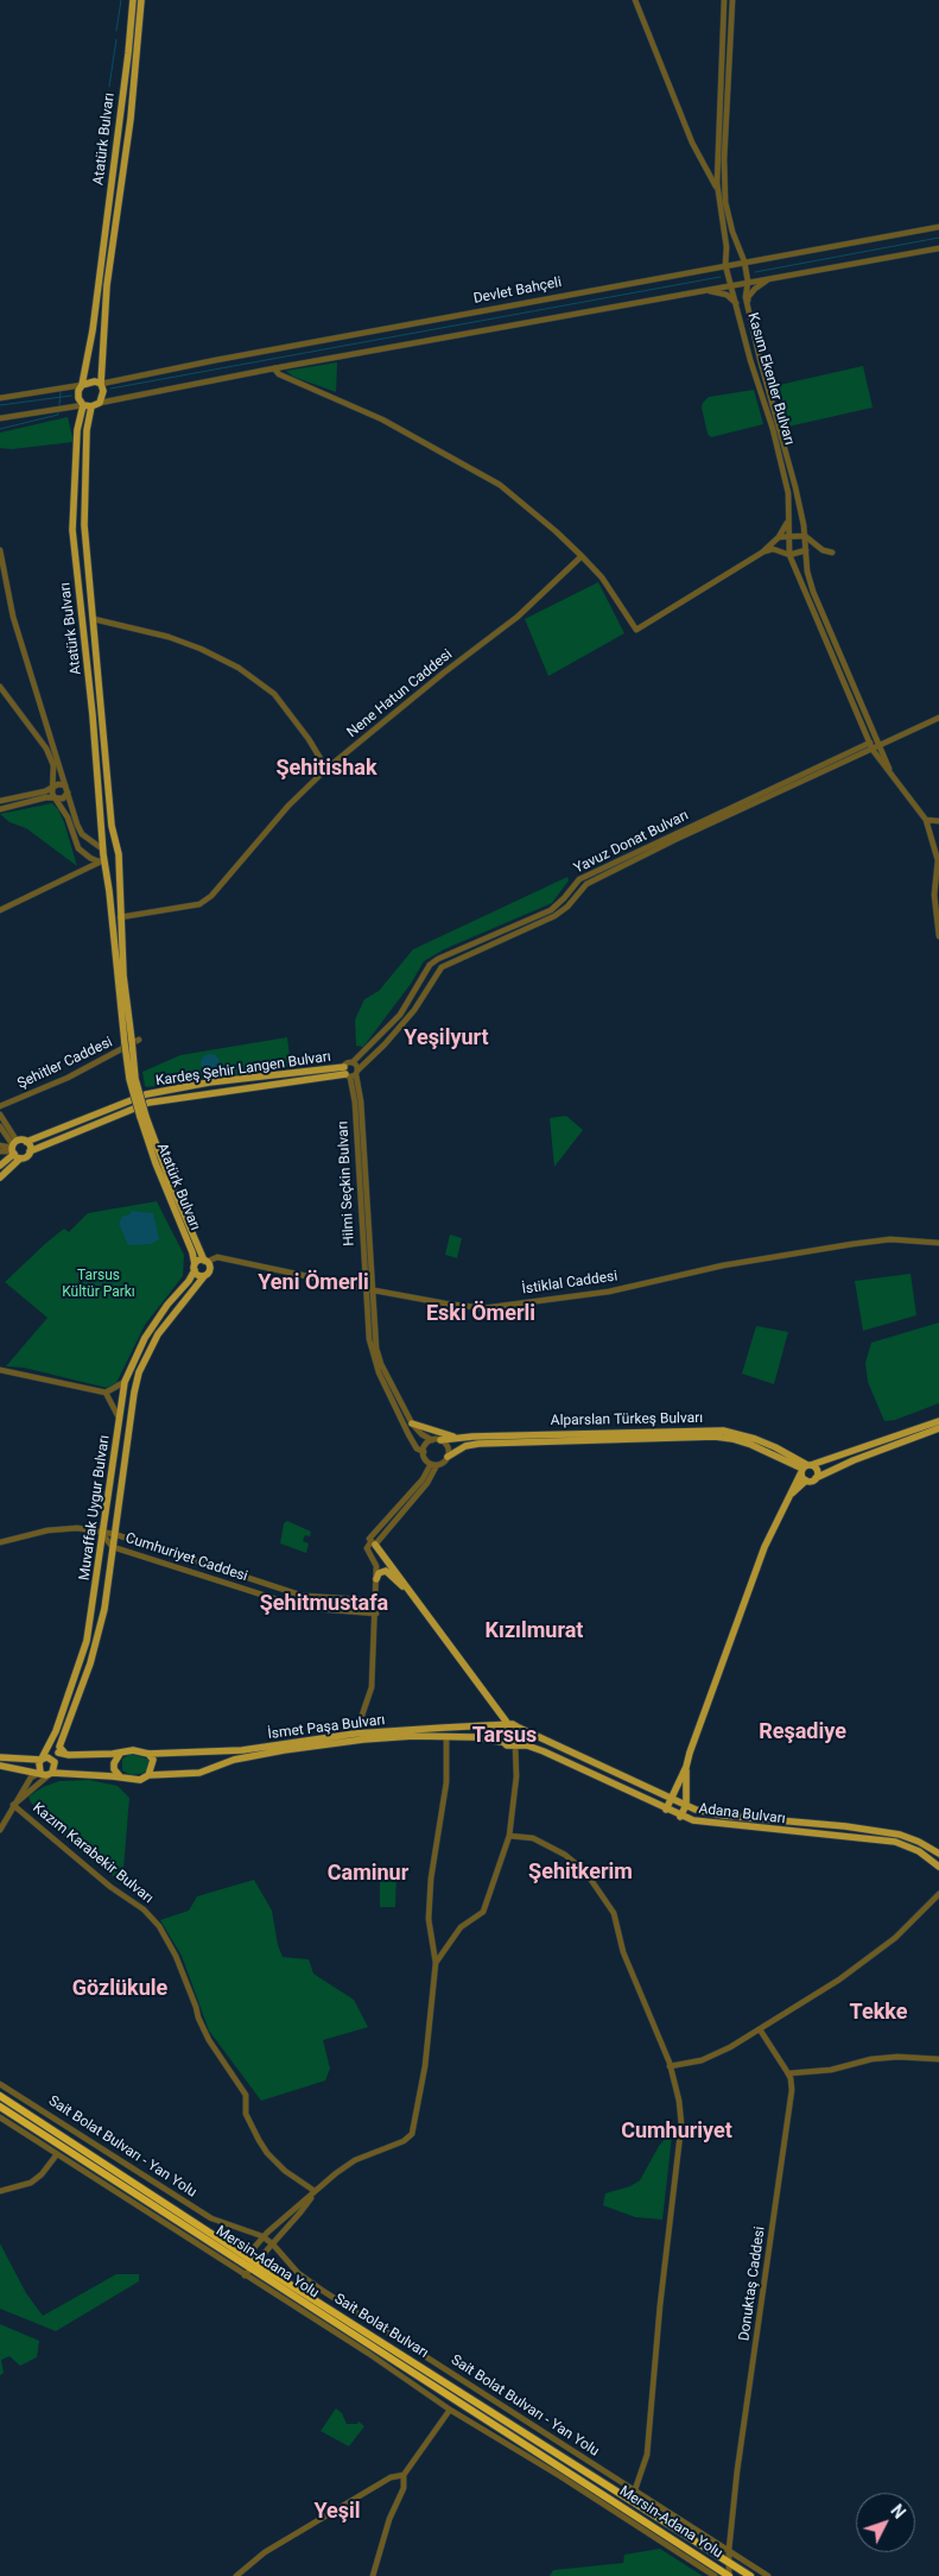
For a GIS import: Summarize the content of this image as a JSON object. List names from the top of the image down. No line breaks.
{"streets":{"highway":["Mersin-Adana Yolu","Sait Bolat Bulvarı"],"main road":["Atatürk Bulvarı","Kardeş Şehir Langen Bulvarı","Alparslan Türkeş Bulvarı","Muvaffak Uygur Bulvarı","İsmet Paşa Bulvarı","Adana Bulvarı"],"street":["Devlet Bahçeli","Kasım Ekenler Bulvarı","Nene Hatun Caddesi","Yavuz Donat Bulvarı","Şehitler Caddesi","Hilmi Seçkin Bulvarı","İstiklal Caddesi","Cumhuriyet Caddesi","Kazım Karabekir Bulvarı","Sait Bolat Bulvarı - Yan Yolu","Donuktaş Caddesi"]},"crossings":[["Atatürk Bulvarı","Devlet Bahçeli"],["Atatürk Bulvarı","Nene Hatun Caddesi"],["Atatürk Bulvarı","İstiklal Caddesi"],["Atatürk Bulvarı","Muvaffak Uygur Bulvarı"],["Devlet Bahçeli","Kasım Ekenler Bulvarı"],["Kasım Ekenler Bulvarı","Yavuz Donat Bulvarı"],["Yavuz Donat Bulvarı","Kardeş Şehir Langen Bulvarı"],["Yavuz Donat Bulvarı","Hilmi Seçkin Bulvarı"],["Kardeş Şehir Langen Bulvarı","Hilmi Seçkin Bulvarı"],["Hilmi Seçkin Bulvarı","İstiklal Caddesi"],["Hilmi Seçkin Bulvarı","Alparslan Türkeş Bulvarı"],["İstiklal Caddesi","Muvaffak Uygur Bulvarı"],["Muvaffak Uygur Bulvarı","Cumhuriyet Caddesi"],["Muvaffak Uygur Bulvarı","İsmet Paşa Bulvarı"],["İsmet Paşa Bulvarı","Adana Bulvarı"],["Sait Bolat Bulvarı - Yan Yolu","Donuktaş Caddesi"],["Mersin-Adana Yolu","Sait Bolat Bulvarı"],["Donuktaş Caddesi","Sait Bolat Bulvarı"]],"districts":["Şehitishak","Yeşilyurt","Yeni Ömerli","Eski Ömerli","Şehitmustafa","Kızılmurat","Reşadiye","Tarsus","Şehitkerim","Caminur","Gözlükule","Tekke","Cumhuriyet","Yeşil"],"parks":["Tarsus Kültür Parkı"],"north":"top right"}
